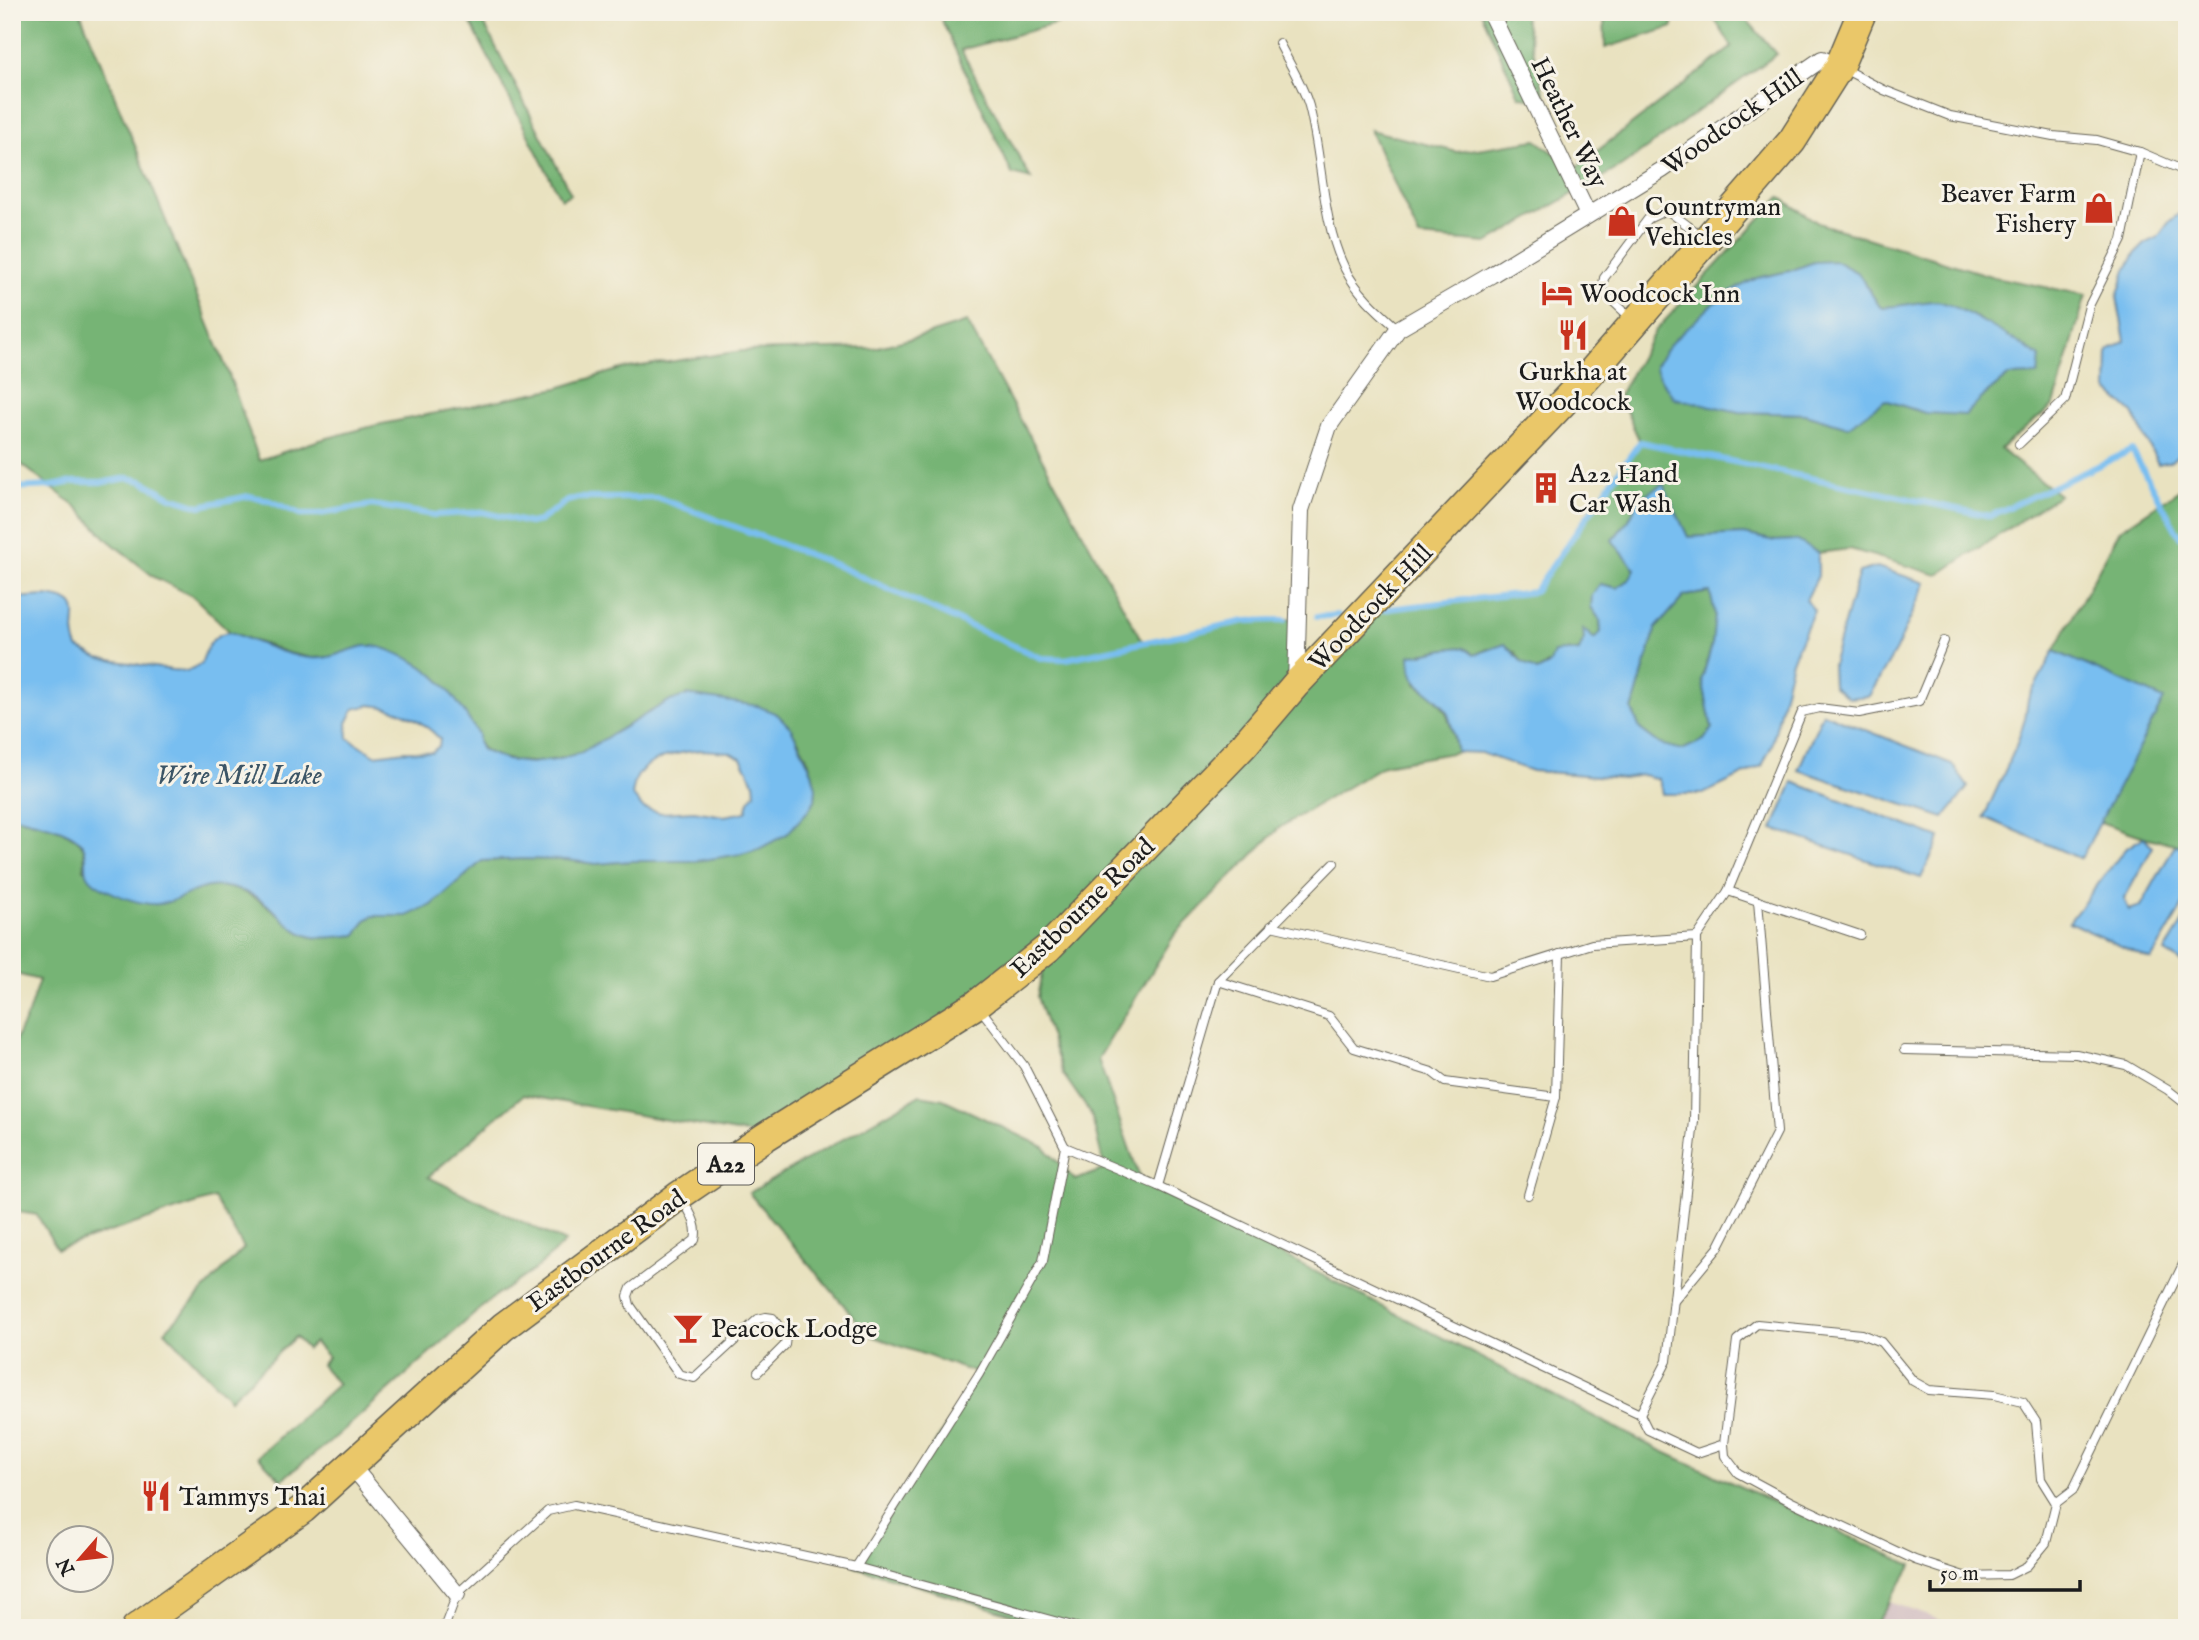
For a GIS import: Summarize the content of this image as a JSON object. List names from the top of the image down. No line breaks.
{"streets":{"highway":["Woodcock Hill","Eastbourne Road","A22"],"street":["Heather Way"]},"crossings":[["Woodcock Hill","Heather Way"],["Woodcock Hill","Eastbourne Road"]],"water":["Wire Mill Lake"],"places":{"shop":["Beaver Farm Fishery","Countryman Vehicles"],"hotel":["Woodcock Inn"],"restaurant":["Gurkha at Woodcock","Tammys Thai"],"building":["A22 Hand Car Wash"],"bar":["Peacock Lodge"]},"scale_bar":"50 m","north":"bottom left"}
